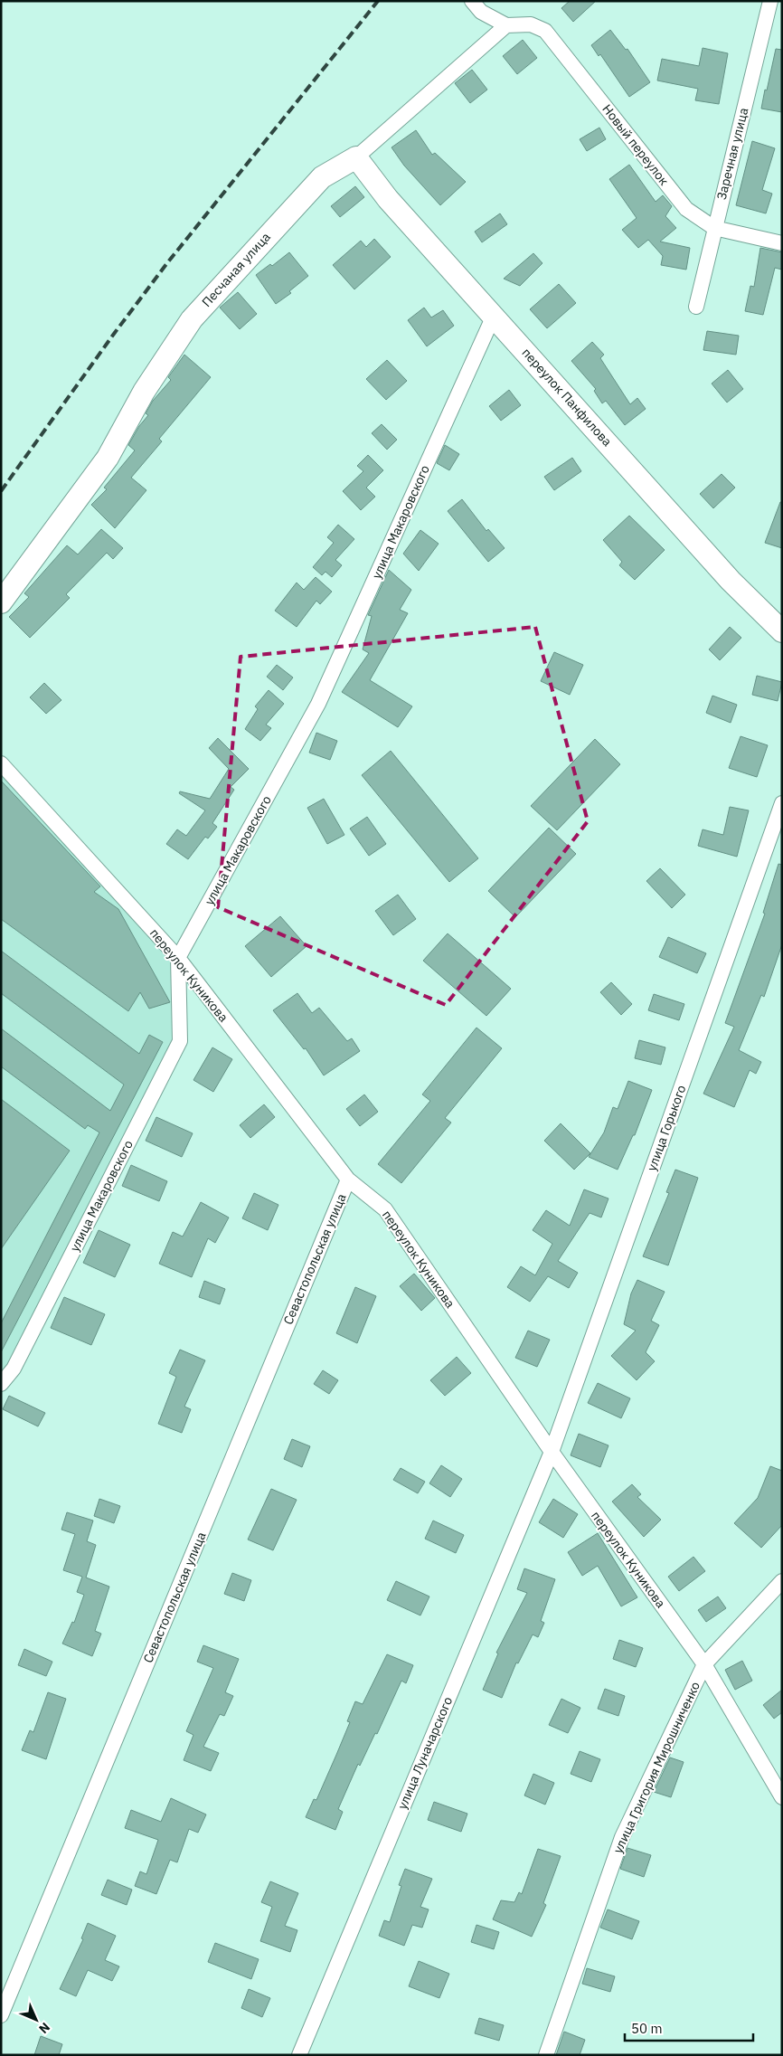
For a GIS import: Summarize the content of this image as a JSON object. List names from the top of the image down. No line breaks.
{"streets":{"street":["Новый переулок","Заречная улица","Песчаная улица","переулок Панфилова","улица Макаровского","переулок Куникова","улица Горького","Севастопольская улица","улица Луначарского","улица Григория Мирошниченко"]},"crossings":[["Новый переулок","Заречная улица"],["Новый переулок","Песчаная улица"],["Песчаная улица","переулок Панфилова"],["переулок Панфилова","улица Макаровского"],["улица Макаровского","переулок Куникова"],["переулок Куникова","улица Горького"],["переулок Куникова","Севастопольская улица"],["переулок Куникова","улица Луначарского"],["переулок Куникова","улица Григория Мирошниченко"],["улица Горького","улица Луначарского"]],"scale_bar":"50 m","north":"bottom right"}
